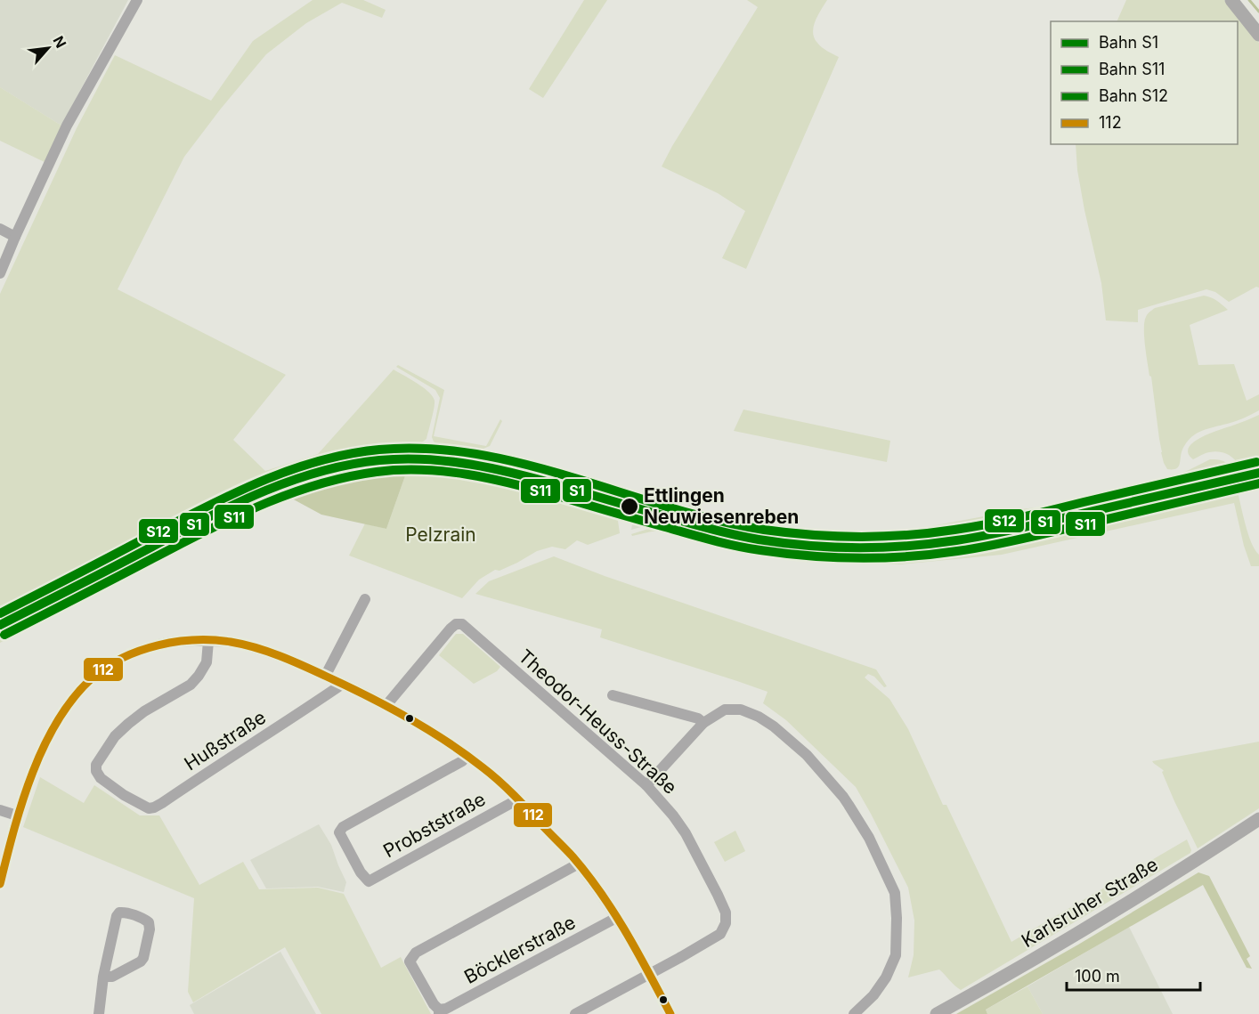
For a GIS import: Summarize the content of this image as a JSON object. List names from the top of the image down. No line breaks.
{"streets":{"main road":["Karlsruher Straße"],"street":["Theodor-Heuss-Straße","Hußstraße","Probststraße","Böcklerstraße"]},"parks":["Pelzrain"],"places":["Ettlingen Neuwiesenreben"],"lines":["rail line S12","rail line S1","rail line S11","transit line 112"],"legend":["Bahn S1","Bahn S11","Bahn S12","112"],"scale_bar":"100 m","north":"top right"}
